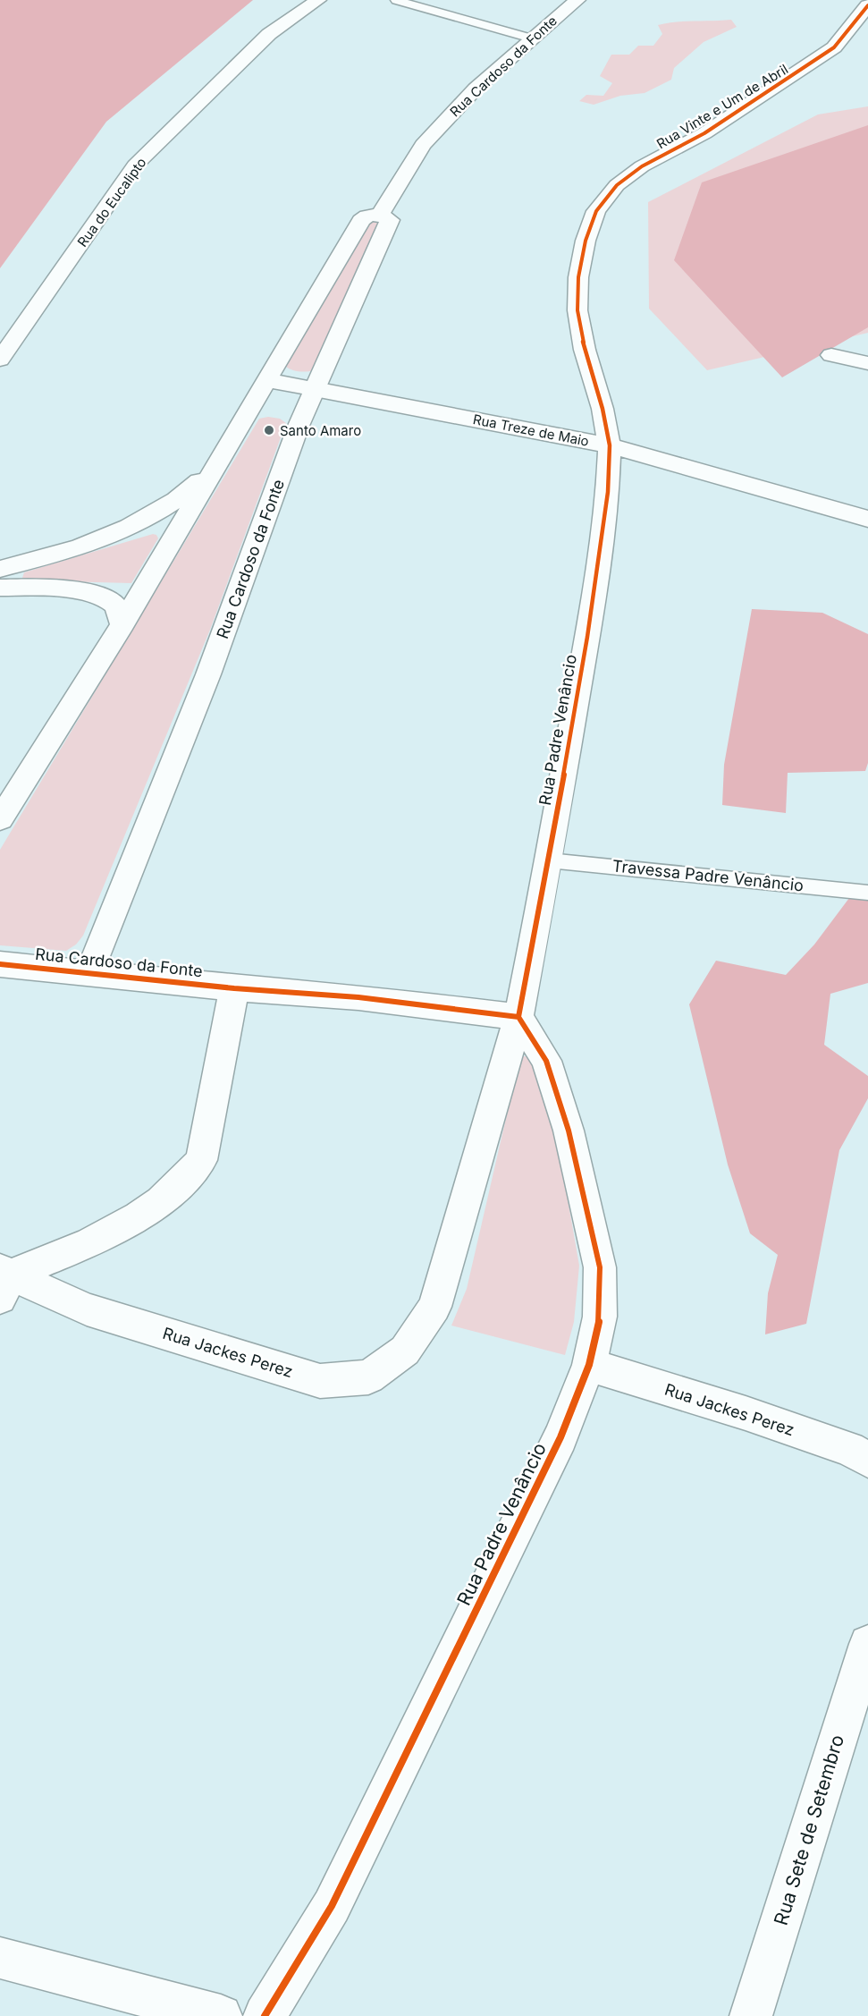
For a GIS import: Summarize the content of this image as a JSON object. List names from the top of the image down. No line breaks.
{"streets":{"street":["Rua Cardoso da Fonte","Rua Vinte e Um de Abril","Rua do Eucalipto","Rua Treze de Maio","Rua Padre Venâncio","Rua Jackes Perez","Rua Sete de Setembro"],"lane":["Travessa Padre Venâncio"]},"crossings":[["Rua Cardoso da Fonte","Rua Treze de Maio"],["Rua Vinte e Um de Abril","Rua Treze de Maio"],["Rua Vinte e Um de Abril","Rua Padre Venâncio"],["Rua Treze de Maio","Rua Padre Venâncio"],["Rua Padre Venâncio","Travessa Padre Venâncio"],["Rua Padre Venâncio","Rua Jackes Perez"]],"places":["Santo Amaro"]}
